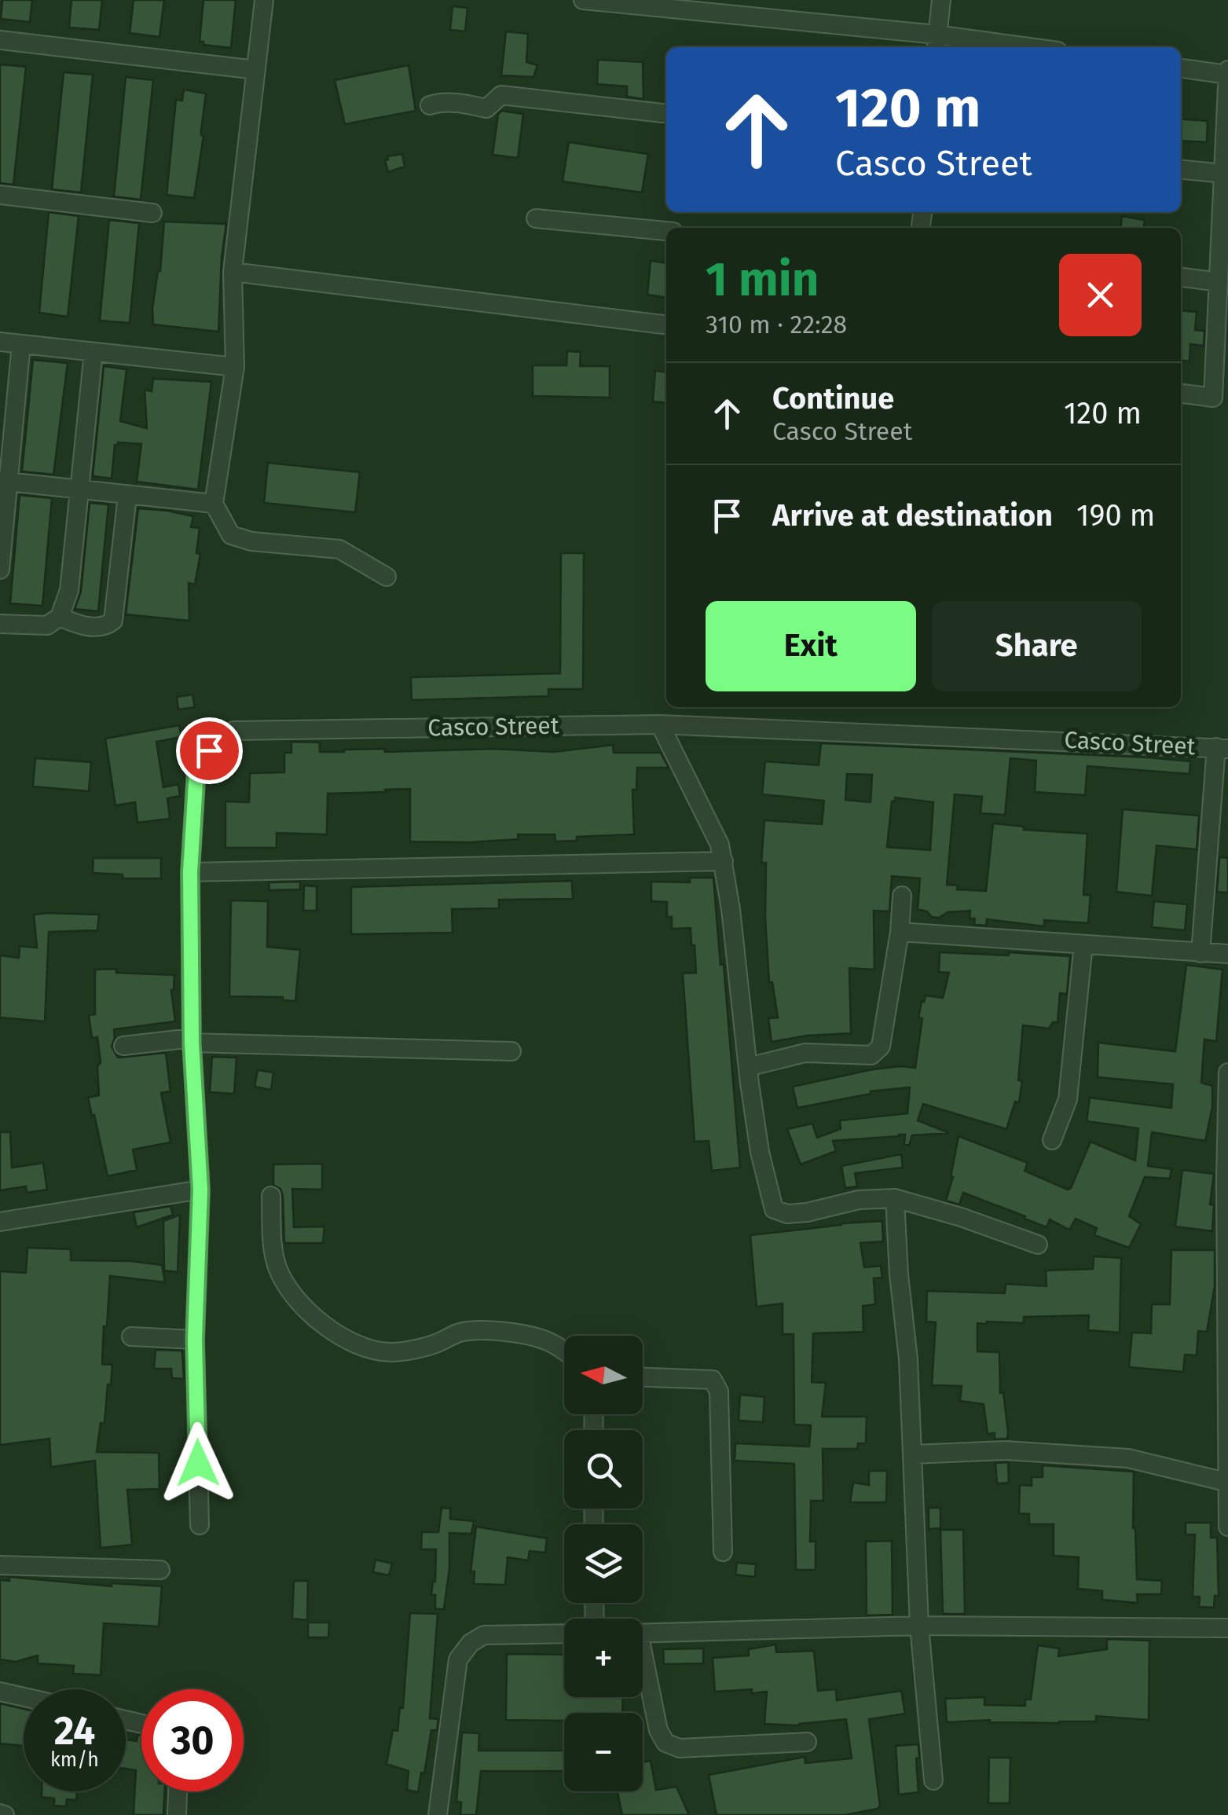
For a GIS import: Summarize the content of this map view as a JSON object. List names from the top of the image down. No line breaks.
{"streets":{"street":["Casco Street"]},"north":"left","page":{"turn":["120 m","Casco Street"],"heading":["1 min","310 m · 22:28"],"list":[{"name":"Continue","note":"Casco Street","value":"120 m"},{"name":"Arrive at destination","value":"190 m"}],"buttons":["Exit","Share"],"map_buttons":["+","−"],"speed":"24 km/h","limit":"30"}}
